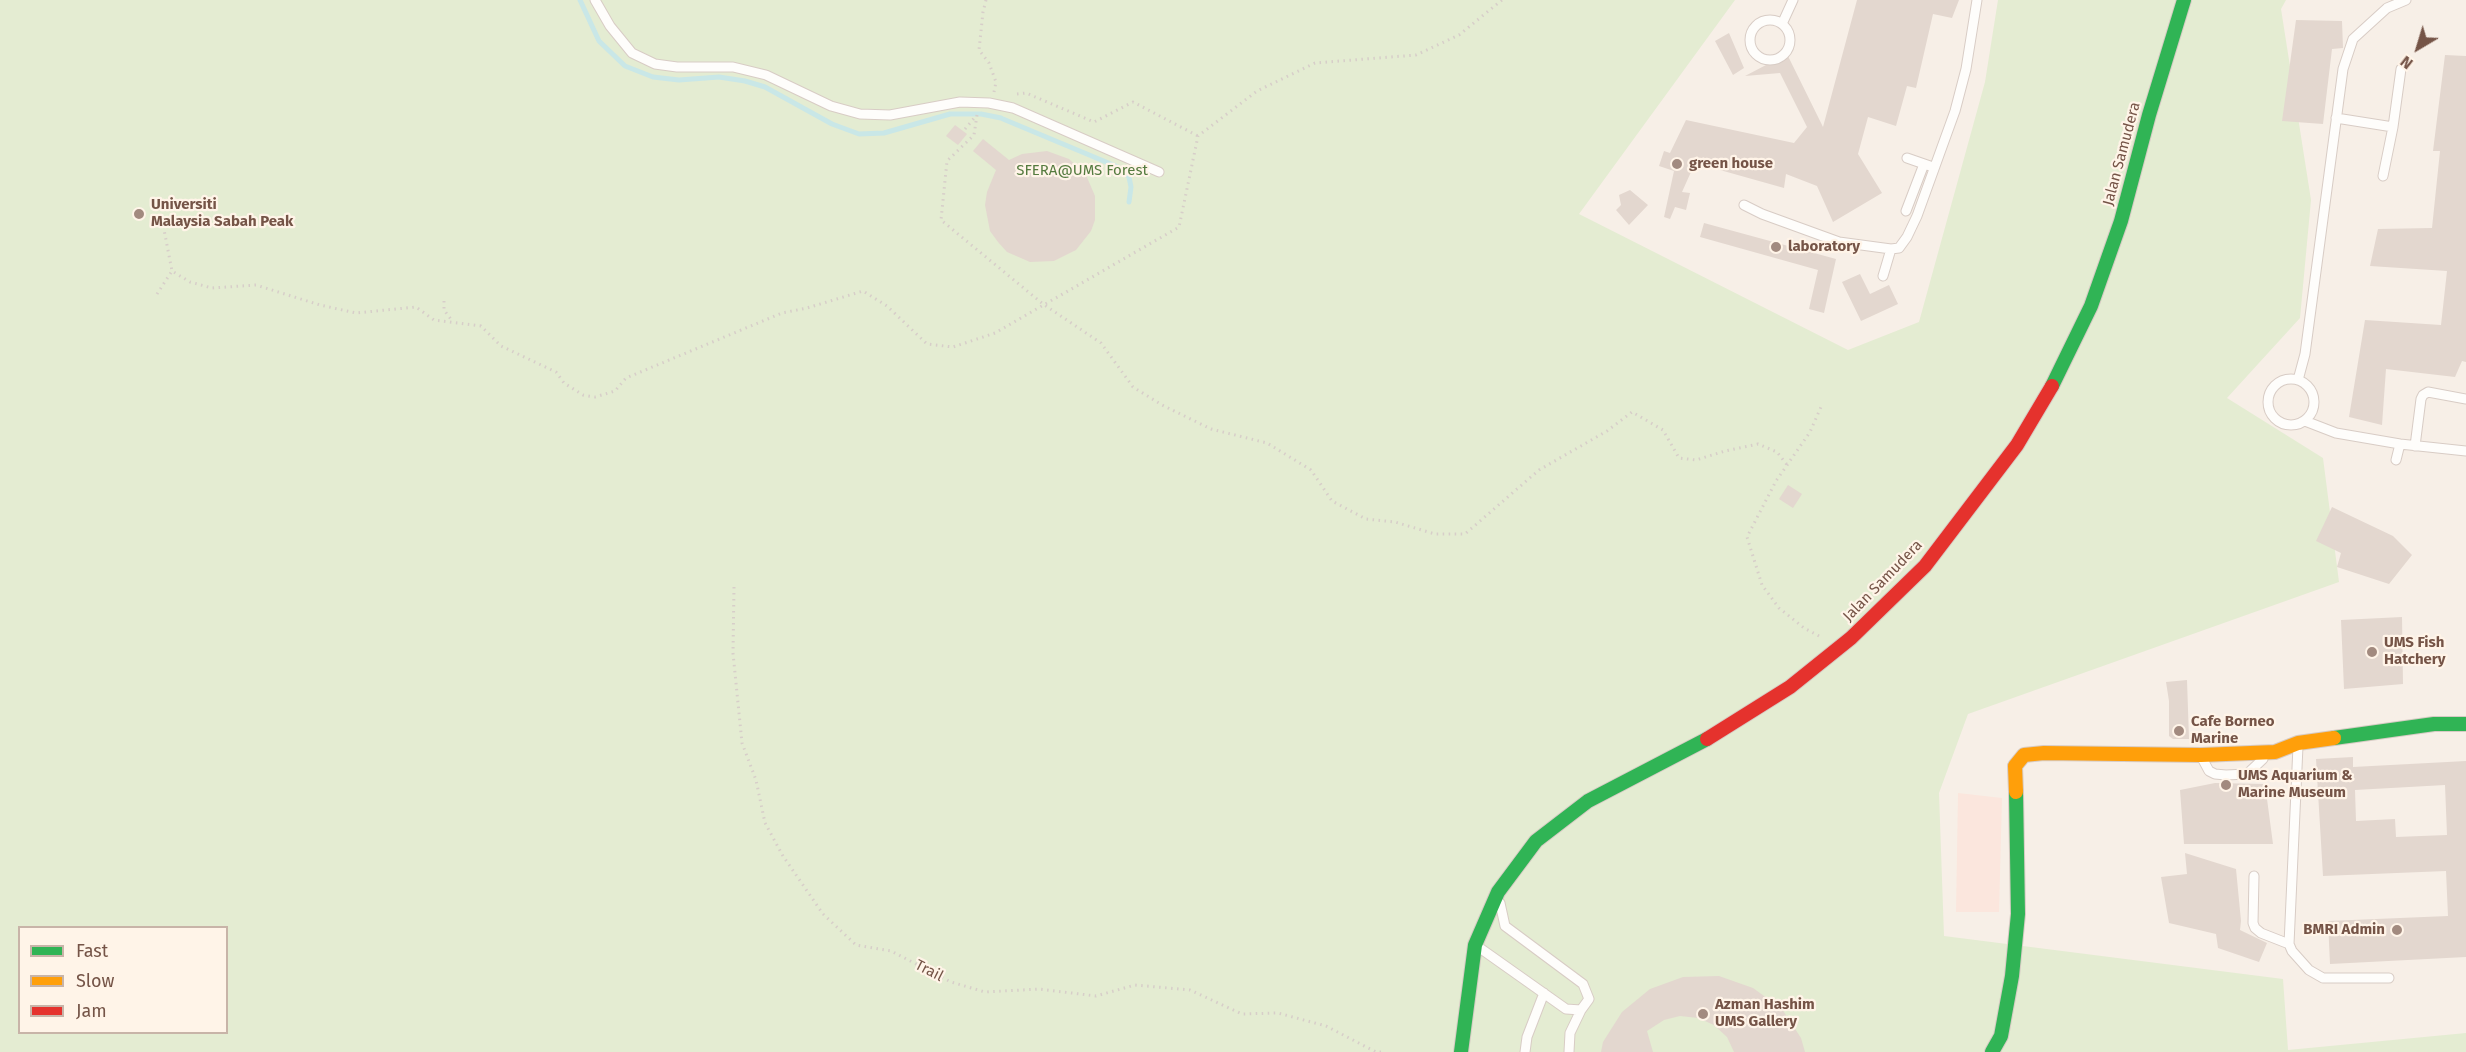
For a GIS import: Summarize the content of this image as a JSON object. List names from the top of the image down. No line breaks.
{"streets":{"street":["Jalan Samudera"],"path":["Trail"]},"parks":["SFERA@UMS Forest"],"places":["green house","Universiti Malaysia Sabah Peak","laboratory","UMS Fish Hatchery","Cafe Borneo Marine","UMS Aquarium & Marine Museum","BMRI Admin","Azman Hashim UMS Gallery"],"legend":["Fast","Slow","Jam"],"north":"bottom left"}
